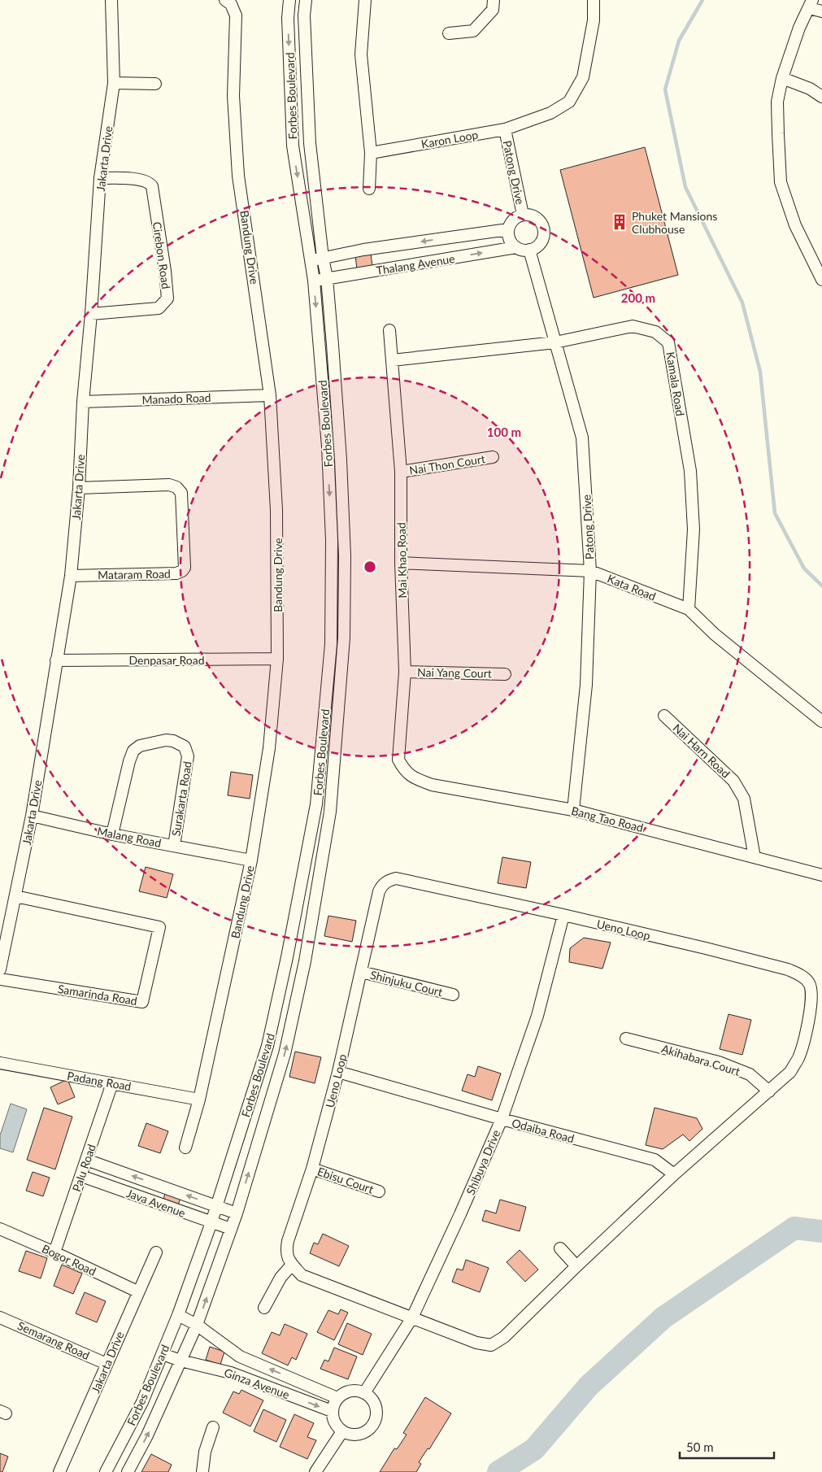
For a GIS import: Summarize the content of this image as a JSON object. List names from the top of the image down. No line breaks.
{"streets":{"street":["Forbes Boulevard","Karon Loop","Jakarta Drive","Patong Drive","Bandung Drive","Cirebon Road","Thalang Avenue","Kamala Road","Manado Road","Nai Thon Court","Mai Khao Road","Mataram Road","Kata Road","Denpasar Road","Nai Yang Court","Nai Harn Road","Surakarta Road","Bang Tao Road","Malang Road","Ueno Loop","Shinjuku Court","Samarinda Road","Akihabara Court","Padang Road","Odaiba Road","Shibuya Drive","Palu Road","Ebisu Court","Java Avenue","Bogor Road","Semarang Road","Ginza Avenue"]},"crossings":[["Forbes Boulevard","Thalang Avenue"],["Forbes Boulevard","Java Avenue"],["Forbes Boulevard","Ginza Avenue"],["Karon Loop","Patong Drive"],["Jakarta Drive","Cirebon Road"],["Jakarta Drive","Manado Road"],["Jakarta Drive","Mataram Road"],["Jakarta Drive","Denpasar Road"],["Jakarta Drive","Malang Road"],["Jakarta Drive","Samarinda Road"],["Jakarta Drive","Bogor Road"],["Jakarta Drive","Semarang Road"],["Patong Drive","Thalang Avenue"],["Patong Drive","Kamala Road"],["Patong Drive","Kata Road"],["Patong Drive","Bang Tao Road"],["Bandung Drive","Manado Road"],["Bandung Drive","Denpasar Road"],["Bandung Drive","Malang Road"],["Bandung Drive","Padang Road"],["Kamala Road","Mai Khao Road"],["Kamala Road","Kata Road"],["Nai Thon Court","Mai Khao Road"],["Mai Khao Road","Kata Road"],["Mai Khao Road","Nai Yang Court"],["Mai Khao Road","Bang Tao Road"],["Nai Harn Road","Bang Tao Road"],["Surakarta Road","Malang Road"],["Ueno Loop","Shinjuku Court"],["Ueno Loop","Akihabara Court"],["Ueno Loop","Odaiba Road"],["Ueno Loop","Shibuya Drive"],["Ueno Loop","Ebisu Court"],["Padang Road","Palu Road"],["Odaiba Road","Shibuya Drive"],["Shibuya Drive","Ginza Avenue"],["Palu Road","Java Avenue"],["Palu Road","Bogor Road"]],"places":{"building":["Phuket Mansions Clubhouse"]},"scale_bar":"50 m","rings":["200 m","100 m"]}
